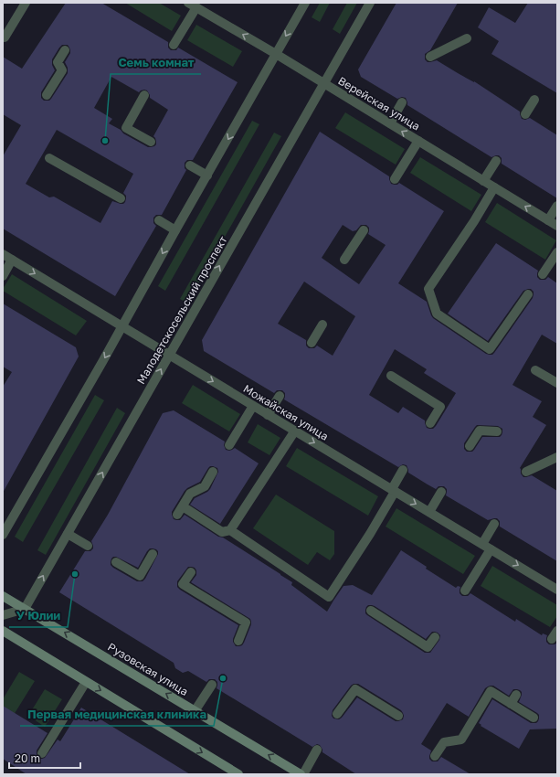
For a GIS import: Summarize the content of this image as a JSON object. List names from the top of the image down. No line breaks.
{"streets":{"street":["Верейская улица","Малодетскосельский проспект","Можайская улица","Рузовская улица"]},"crossings":[["Верейская улица","Малодетскосельский проспект"],["Малодетскосельский проспект","Можайская улица"],["Малодетскосельский проспект","Рузовская улица"]],"one_way":["Верейская улица","Можайская улица"],"places":["Семь комнат","У Юлии","Первая медицинская клиника"],"scale_bar":"20 m"}
